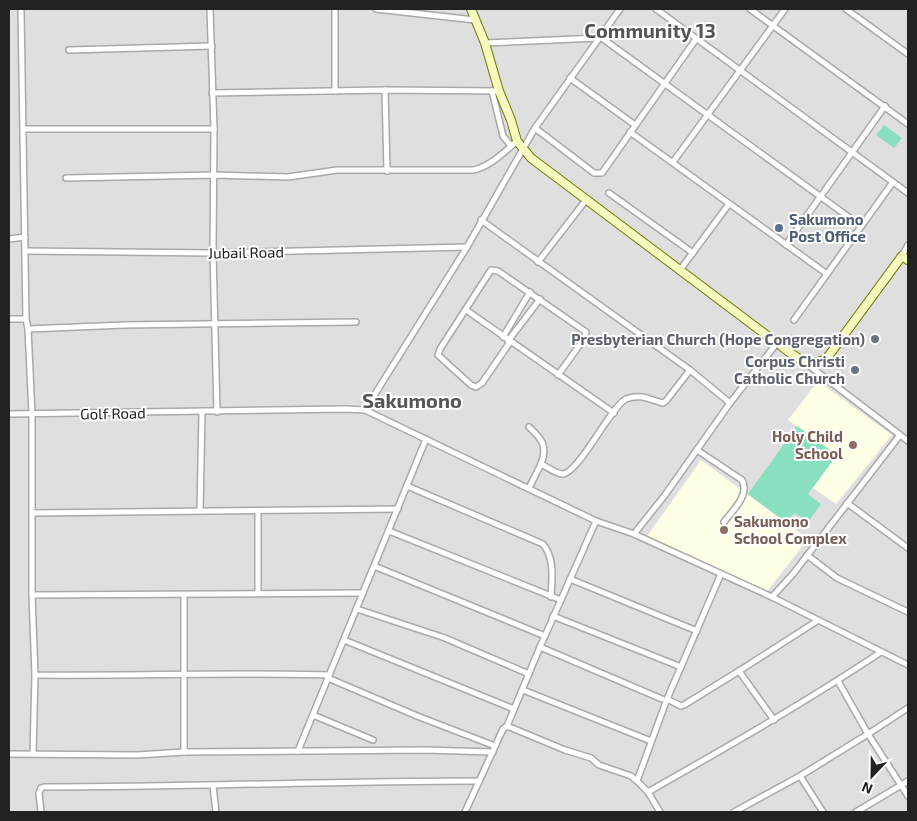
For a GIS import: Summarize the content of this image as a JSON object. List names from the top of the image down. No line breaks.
{"streets":{"street":["Jubail Road","Golf Road"]},"districts":["Community 13","Sakumono"],"places":["Sakumono Post Office","Presbyterian Church (Hope Congregation)","Corpus Christi Catholic Church","Holy Child School","Sakumono School Complex"],"north":"bottom"}
